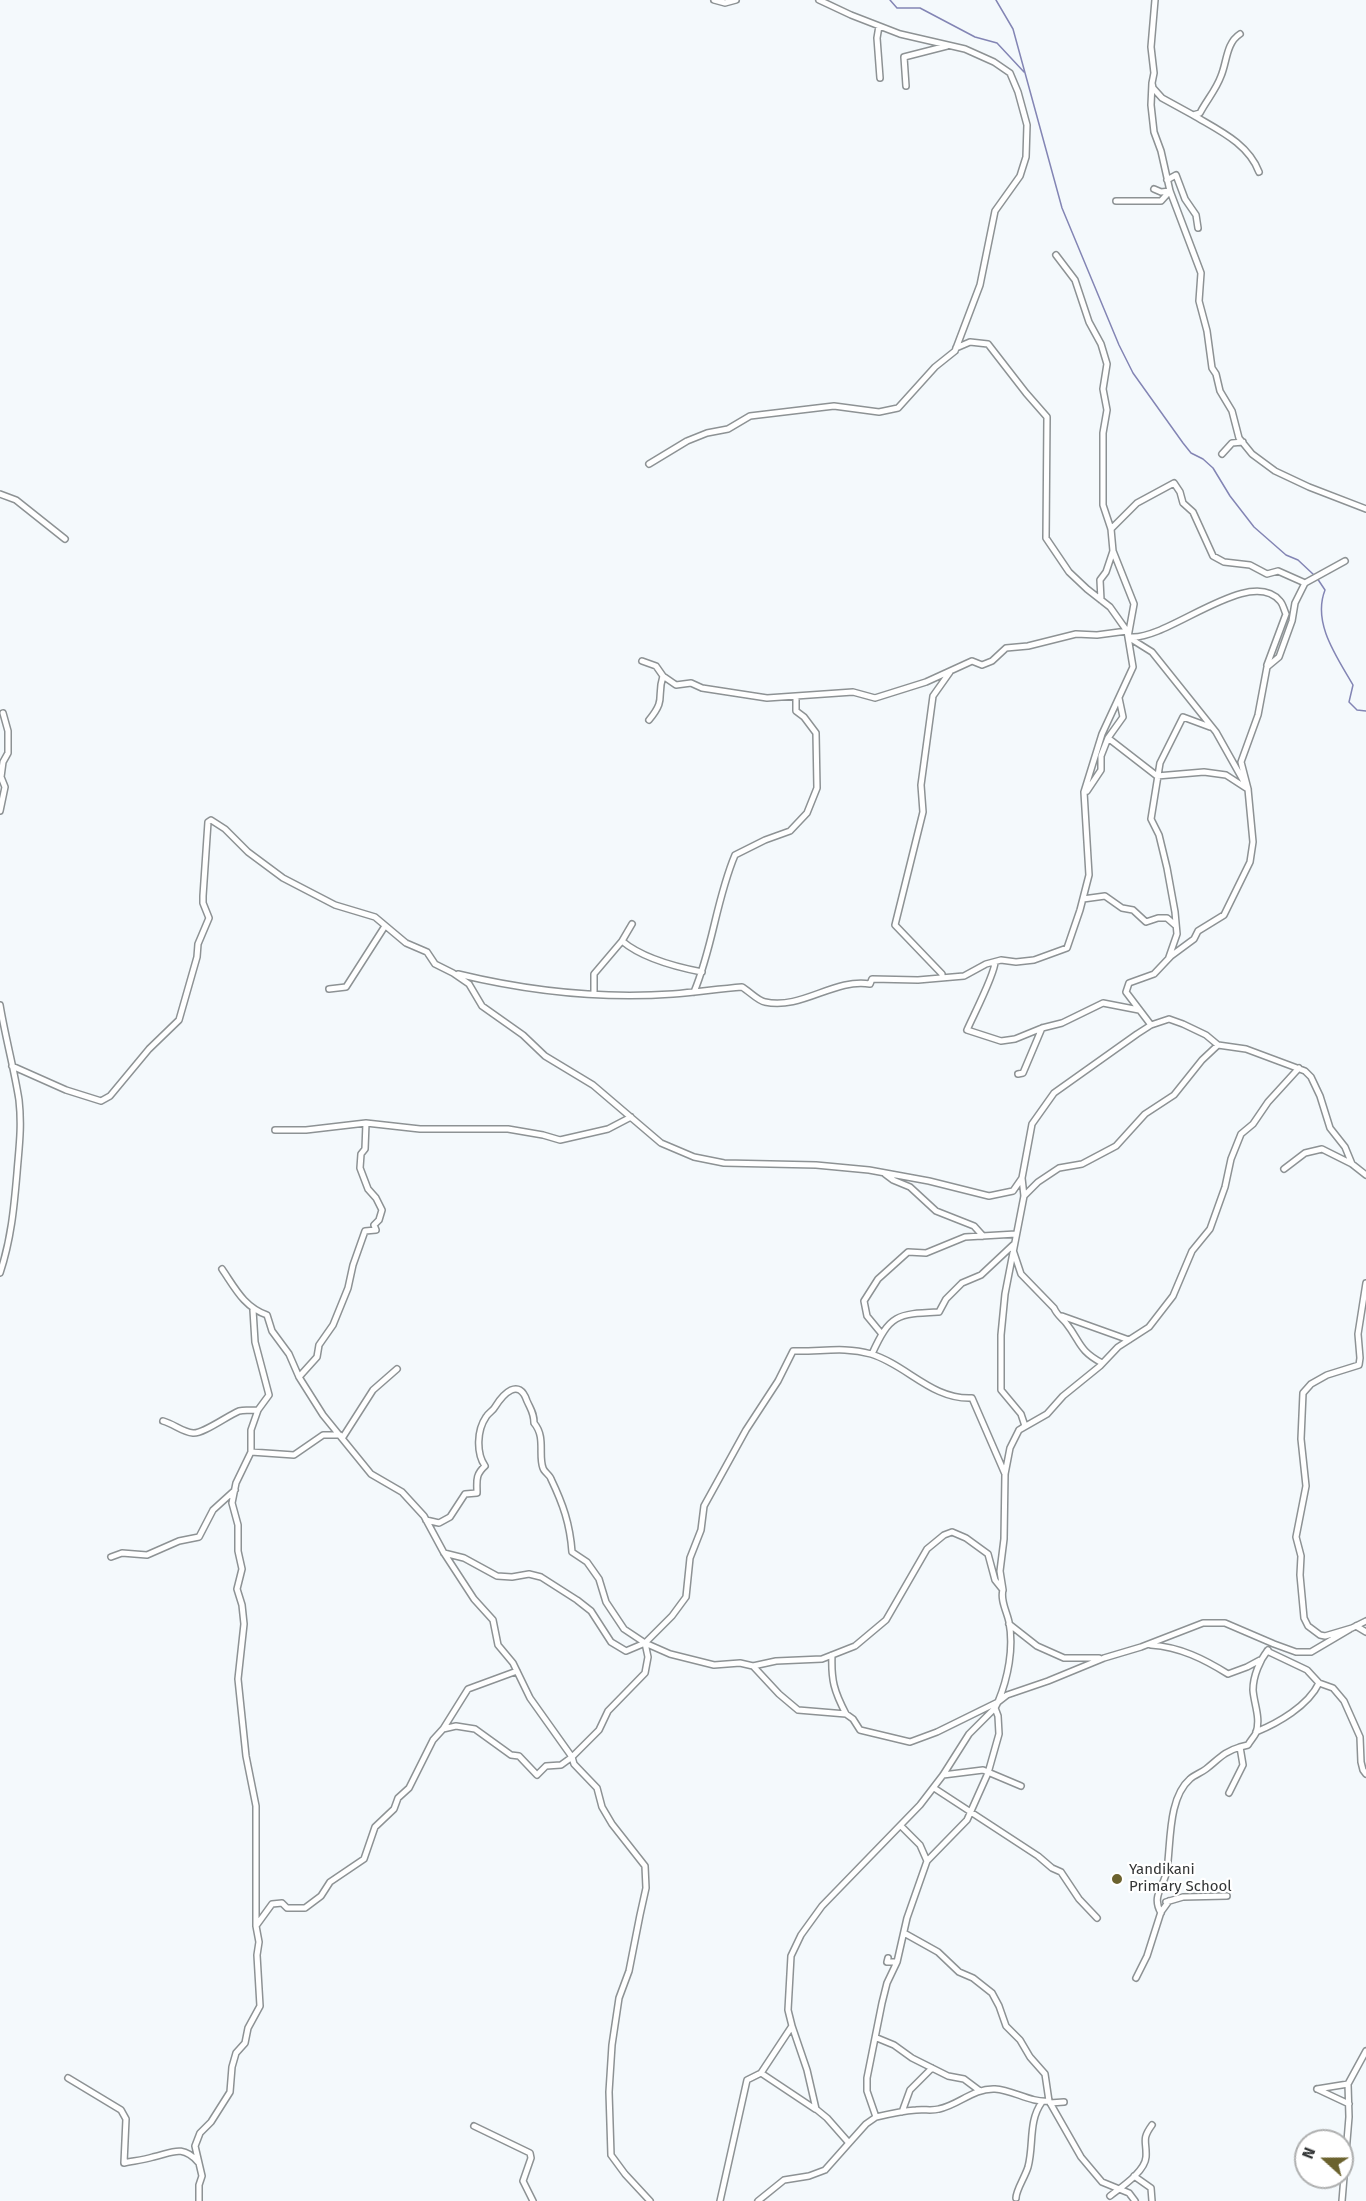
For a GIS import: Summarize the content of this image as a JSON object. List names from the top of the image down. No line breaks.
{"places":["Yandikani Primary School"],"north":"left"}
